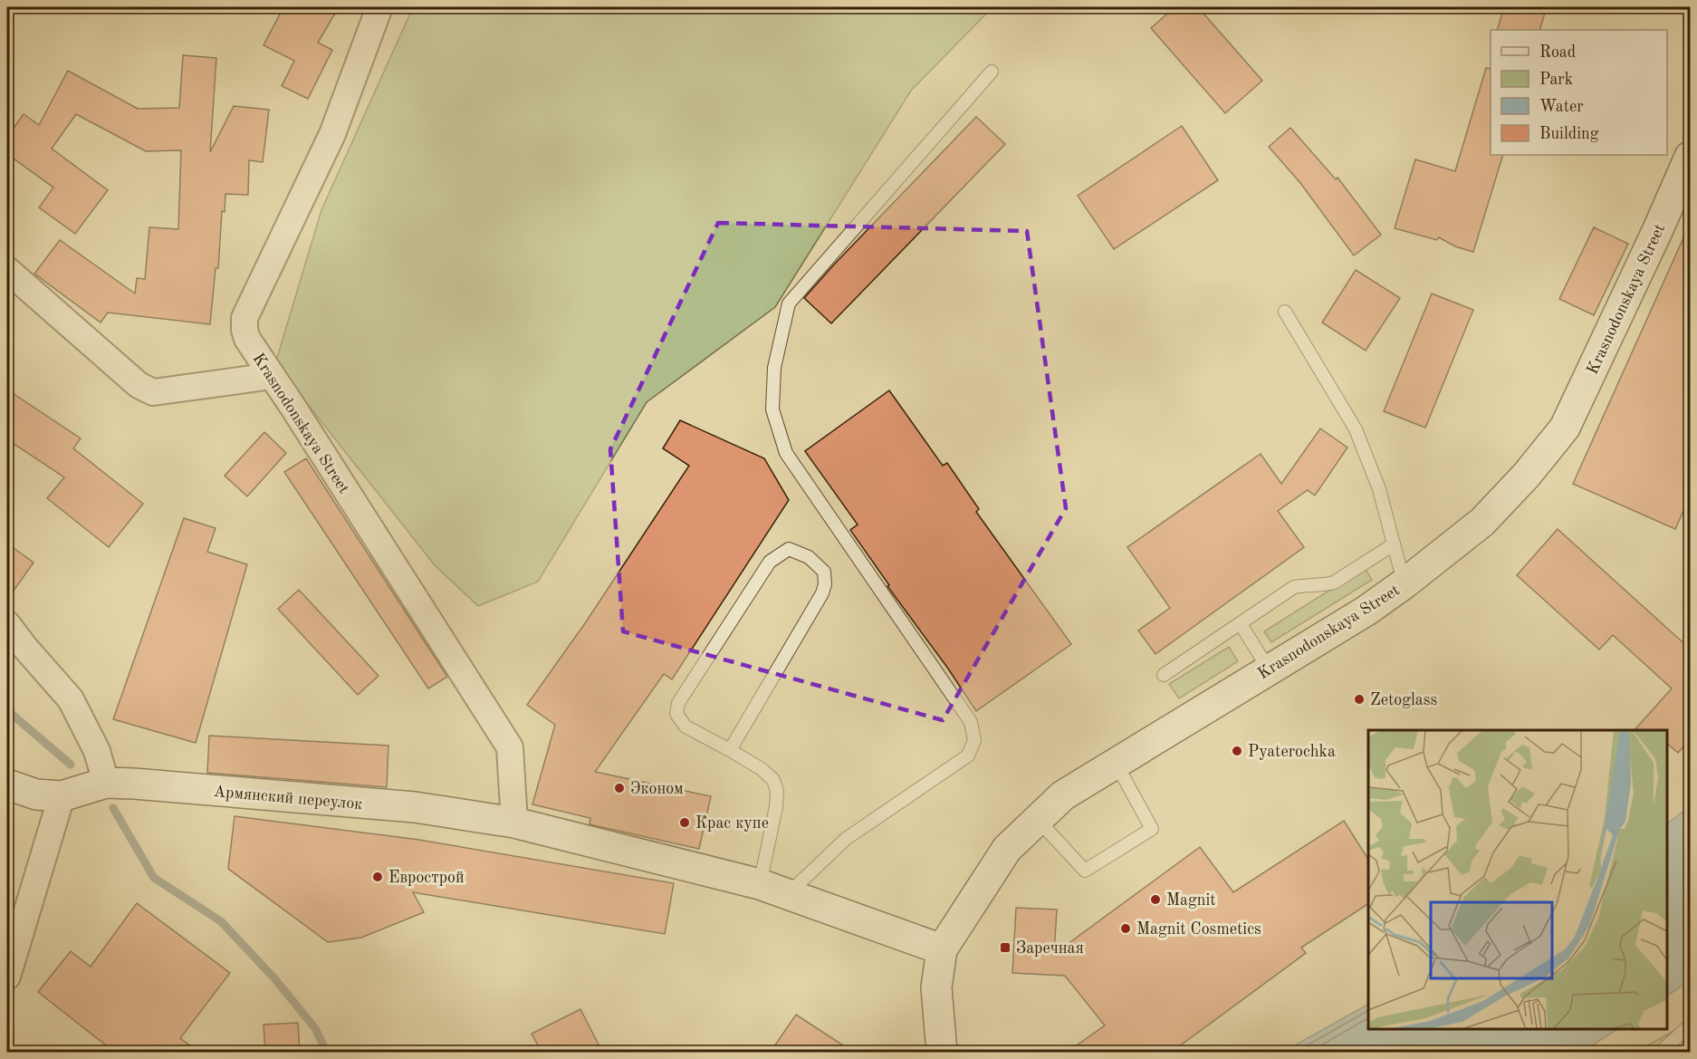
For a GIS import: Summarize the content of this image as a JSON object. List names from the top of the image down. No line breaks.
{"streets":{"street":["Krasnodonskaya Street","Армянский переулок"]},"crossings":[["Krasnodonskaya Street","Армянский переулок"]],"places":{"other":["Zetoglass","Pyaterochka","Эконом","Крас купе","Еврострой","Magnit","Magnit Cosmetics"],"transit":["Заречная"]},"legend":["Road","Park","Water","Building"]}
